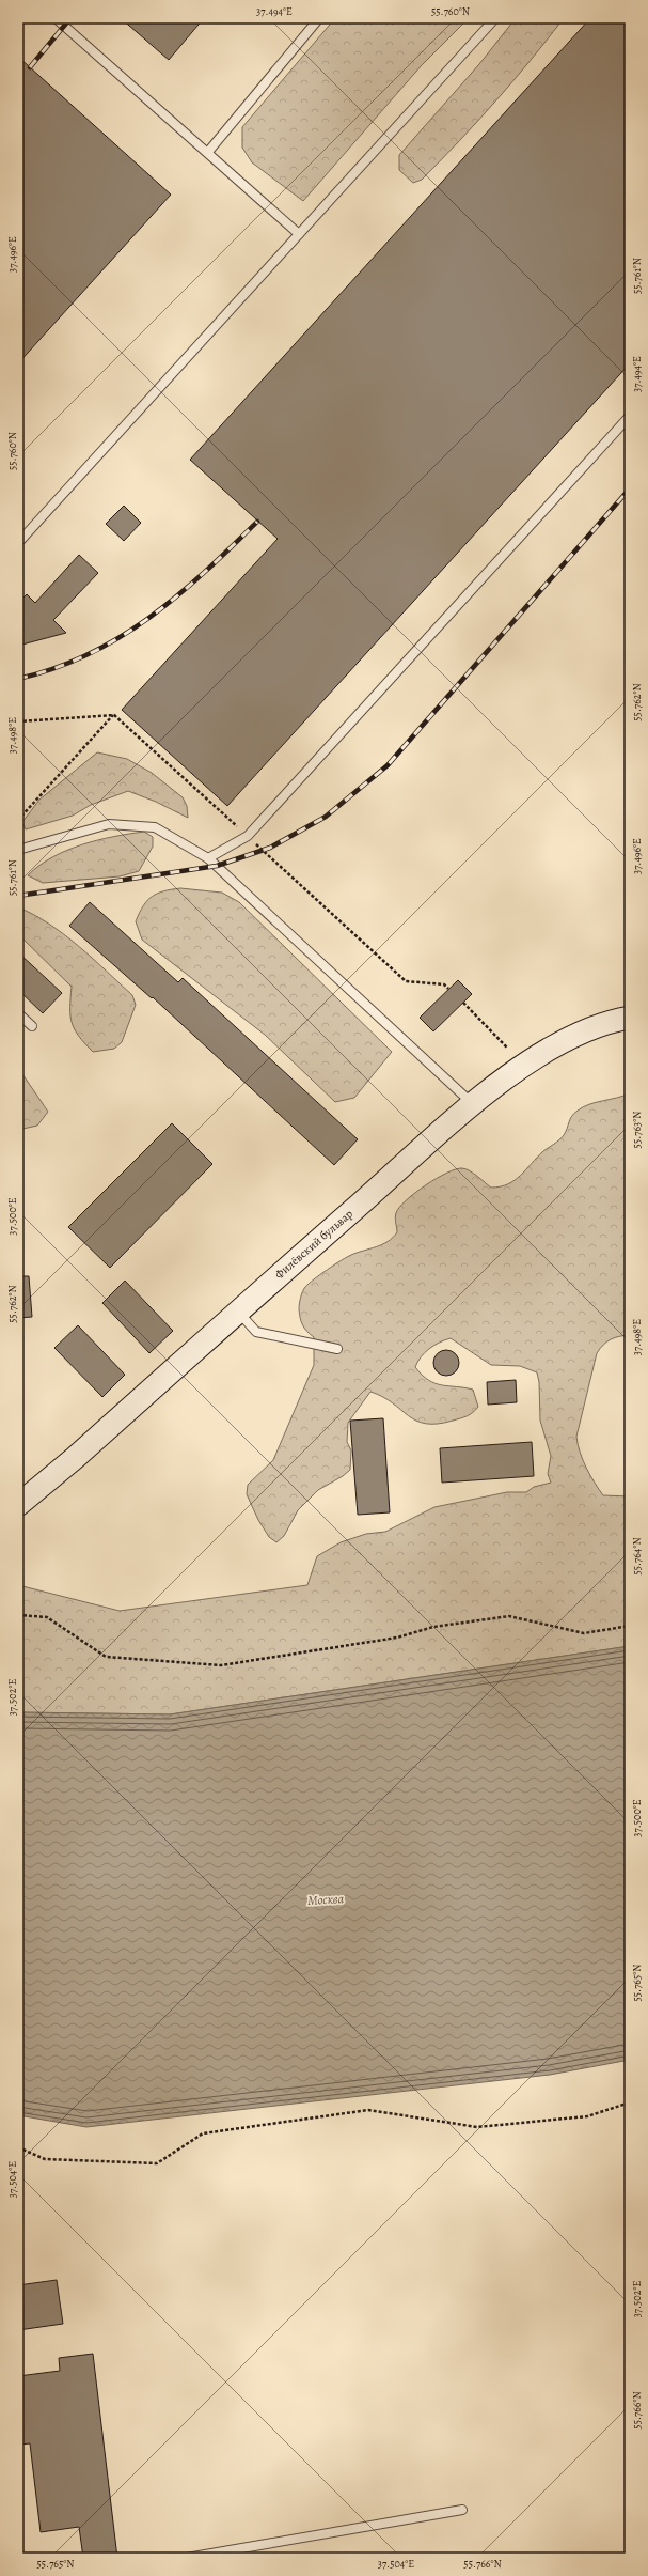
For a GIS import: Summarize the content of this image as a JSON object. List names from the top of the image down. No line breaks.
{"streets":{"street":["Филёвский бульвар"]},"water":["Москва"],"coordinates":["37.494°E","55.760°N","37.496°E","55.761°N","55.762°N","37.498°E","55.763°N","37.500°E","55.764°N","37.502°E","55.765°N","37.504°E","55.766°N"]}
